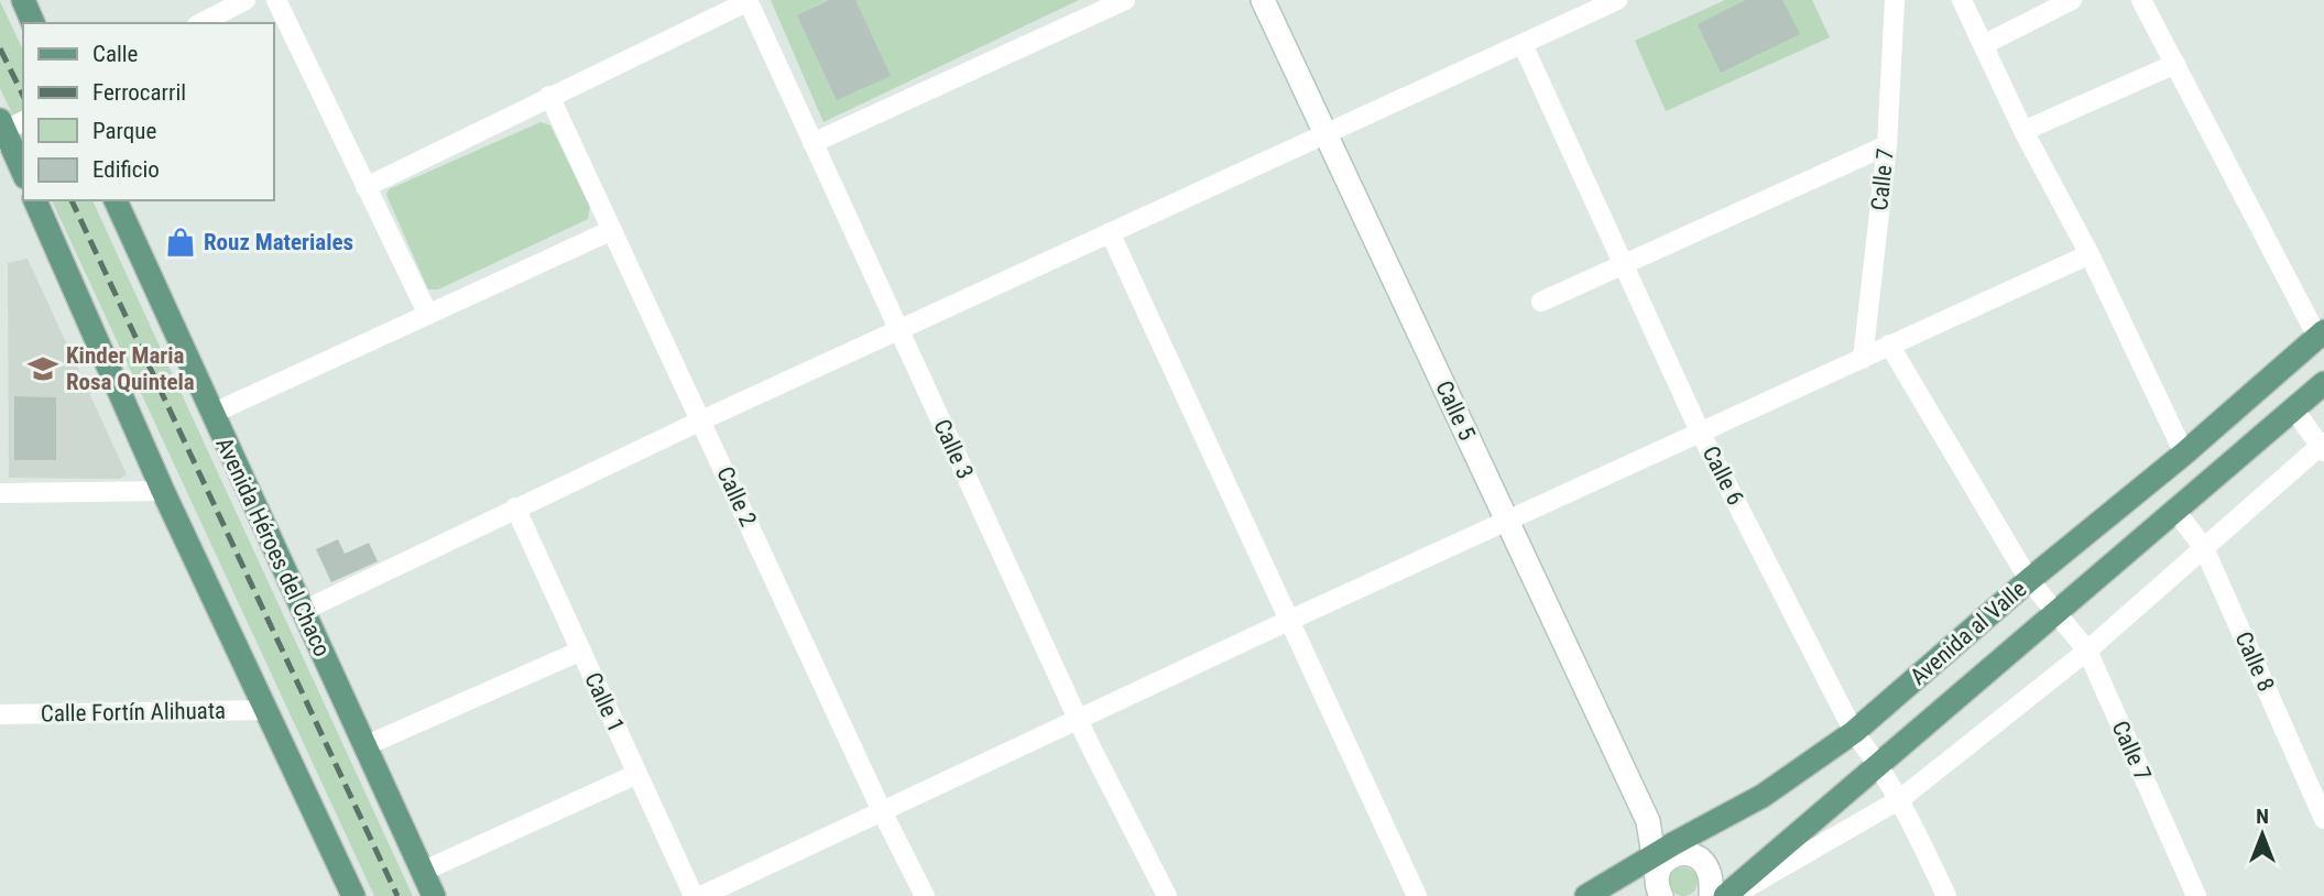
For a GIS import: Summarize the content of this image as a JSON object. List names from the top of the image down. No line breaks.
{"streets":{"main road":["Calle 5","Avenida Héroes del Chaco","Avenida al Valle"],"street":["Calle 7","Calle 3","Calle 6","Calle 2","Calle 8","Calle 1","Calle Fortín Alihuata"]},"crossings":[["Calle 7","Avenida al Valle"],["Calle 5","Avenida al Valle"],["Calle 6","Avenida al Valle"],["Avenida al Valle","Calle 8"]],"places":{"shop":["Rouz Materiales"],"school or university":["Kinder Maria Rosa Quintela"]},"legend":["Calle","Ferrocarril","Parque","Edificio"],"north":"top"}
